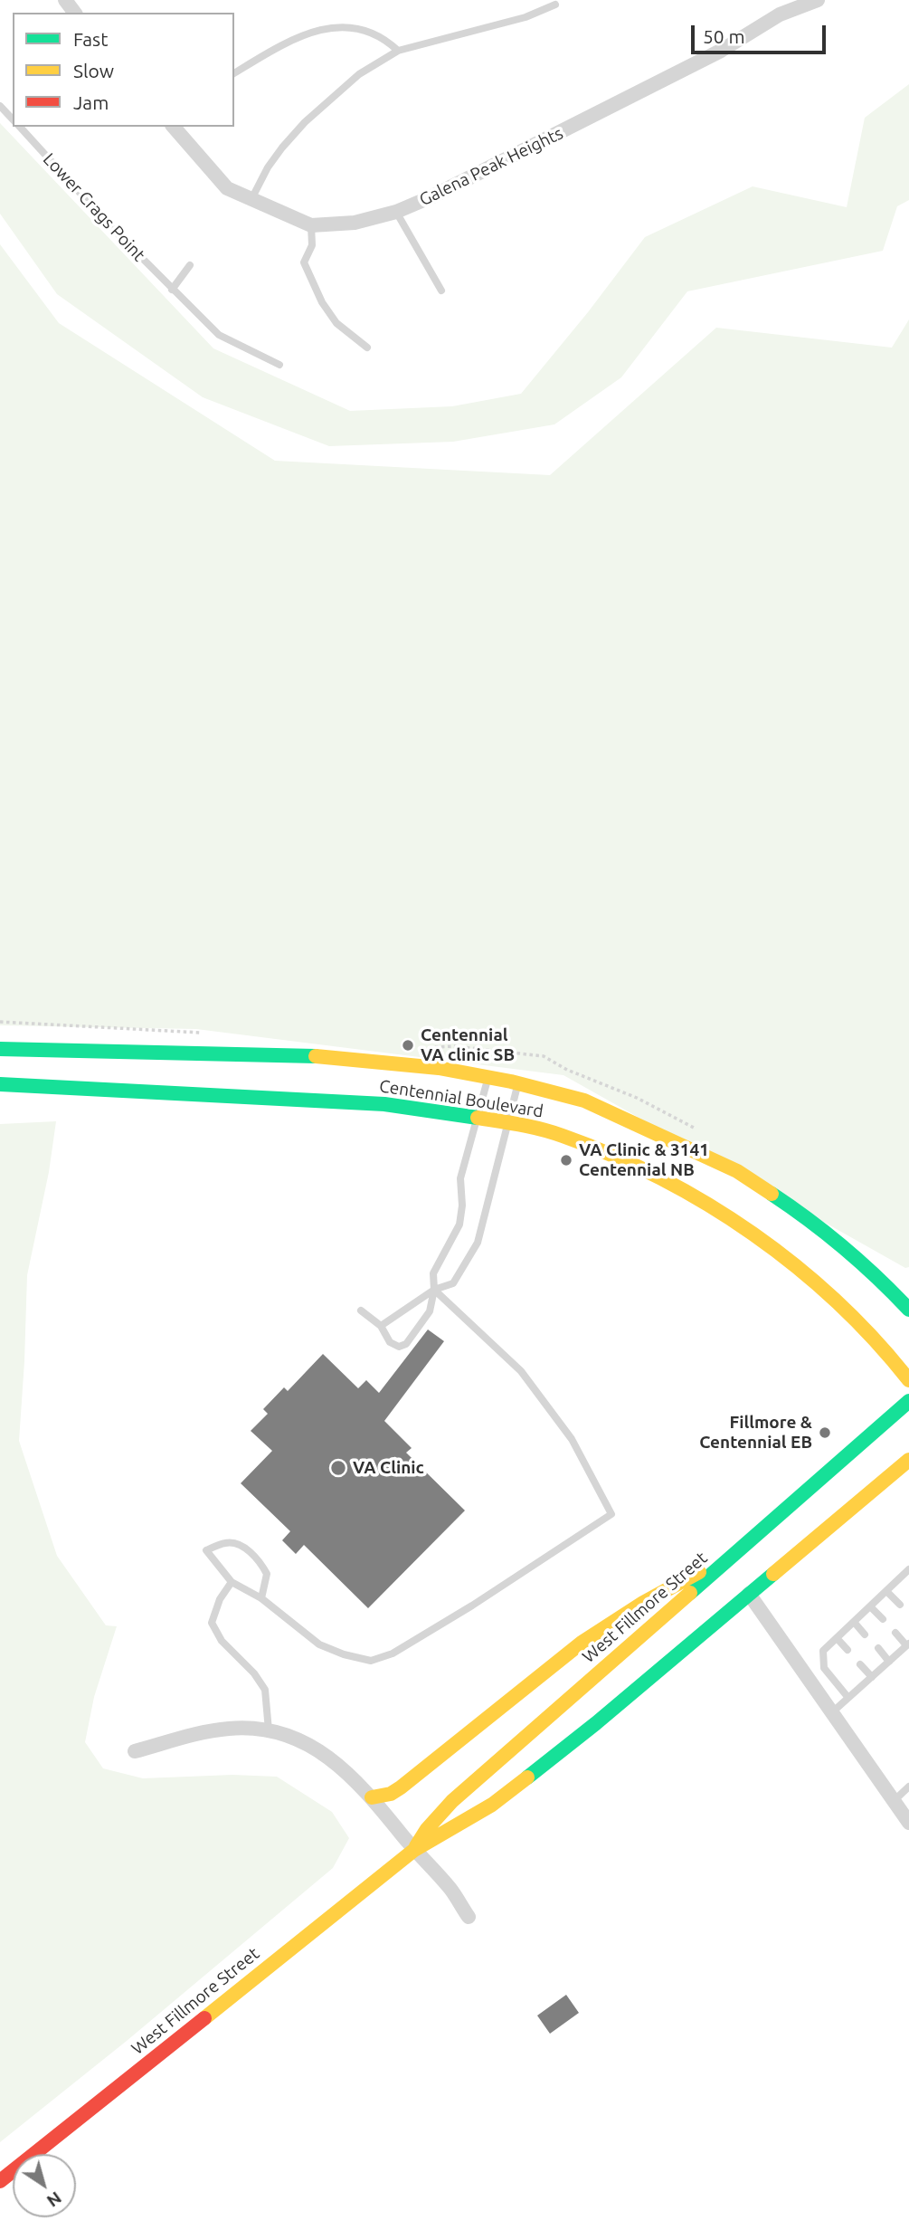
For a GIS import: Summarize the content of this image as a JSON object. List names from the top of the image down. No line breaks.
{"streets":{"main road":["Centennial Boulevard","West Fillmore Street"],"street":["Galena Peak Heights"],"lane":["Lower Crags Point"]},"places":["Centennial VA clinic SB","VA Clinic & 3141 Centennial NB","Fillmore & Centennial EB","VA Clinic"],"legend":["Fast","Slow","Jam"],"scale_bar":"50 m","north":"bottom right"}
